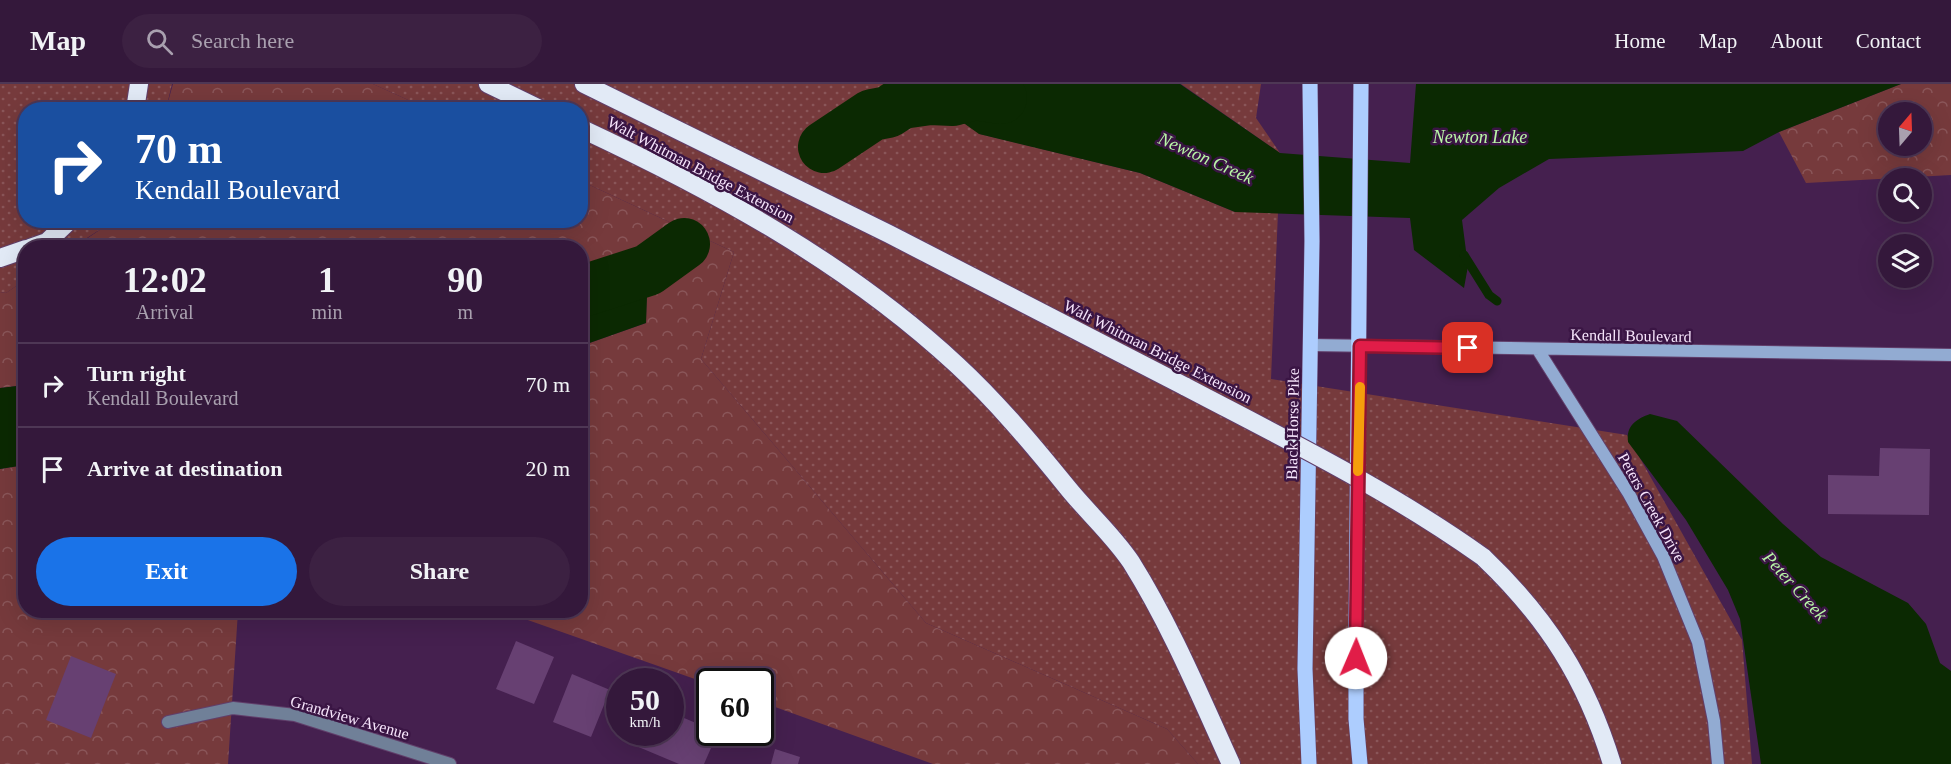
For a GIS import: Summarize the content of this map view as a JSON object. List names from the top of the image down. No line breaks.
{"streets":{"highway":["Walt Whitman Bridge Extension"],"main road":["Black Horse Pike"],"street":["Kendall Boulevard","Peters Creek Drive","Grandview Avenue"]},"crossings":[["Kendall Boulevard","Black Horse Pike"],["Kendall Boulevard","Peters Creek Drive"]],"water":["Newton Lake","Newton Creek","Peter Creek"],"north":"top","page":{"header":"Map","search":"Search here","nav":["Home","Map","About","Contact"],"turn":["70 m","Kendall Boulevard"],"eta":["12:02","Arrival","1","min","90","m"],"list":[{"name":"Turn right","note":"Kendall Boulevard","value":"70 m"},{"name":"Arrive at destination","value":"20 m"}],"buttons":["Exit","Share"],"speed":"50 km/h","limit":"60"}}
